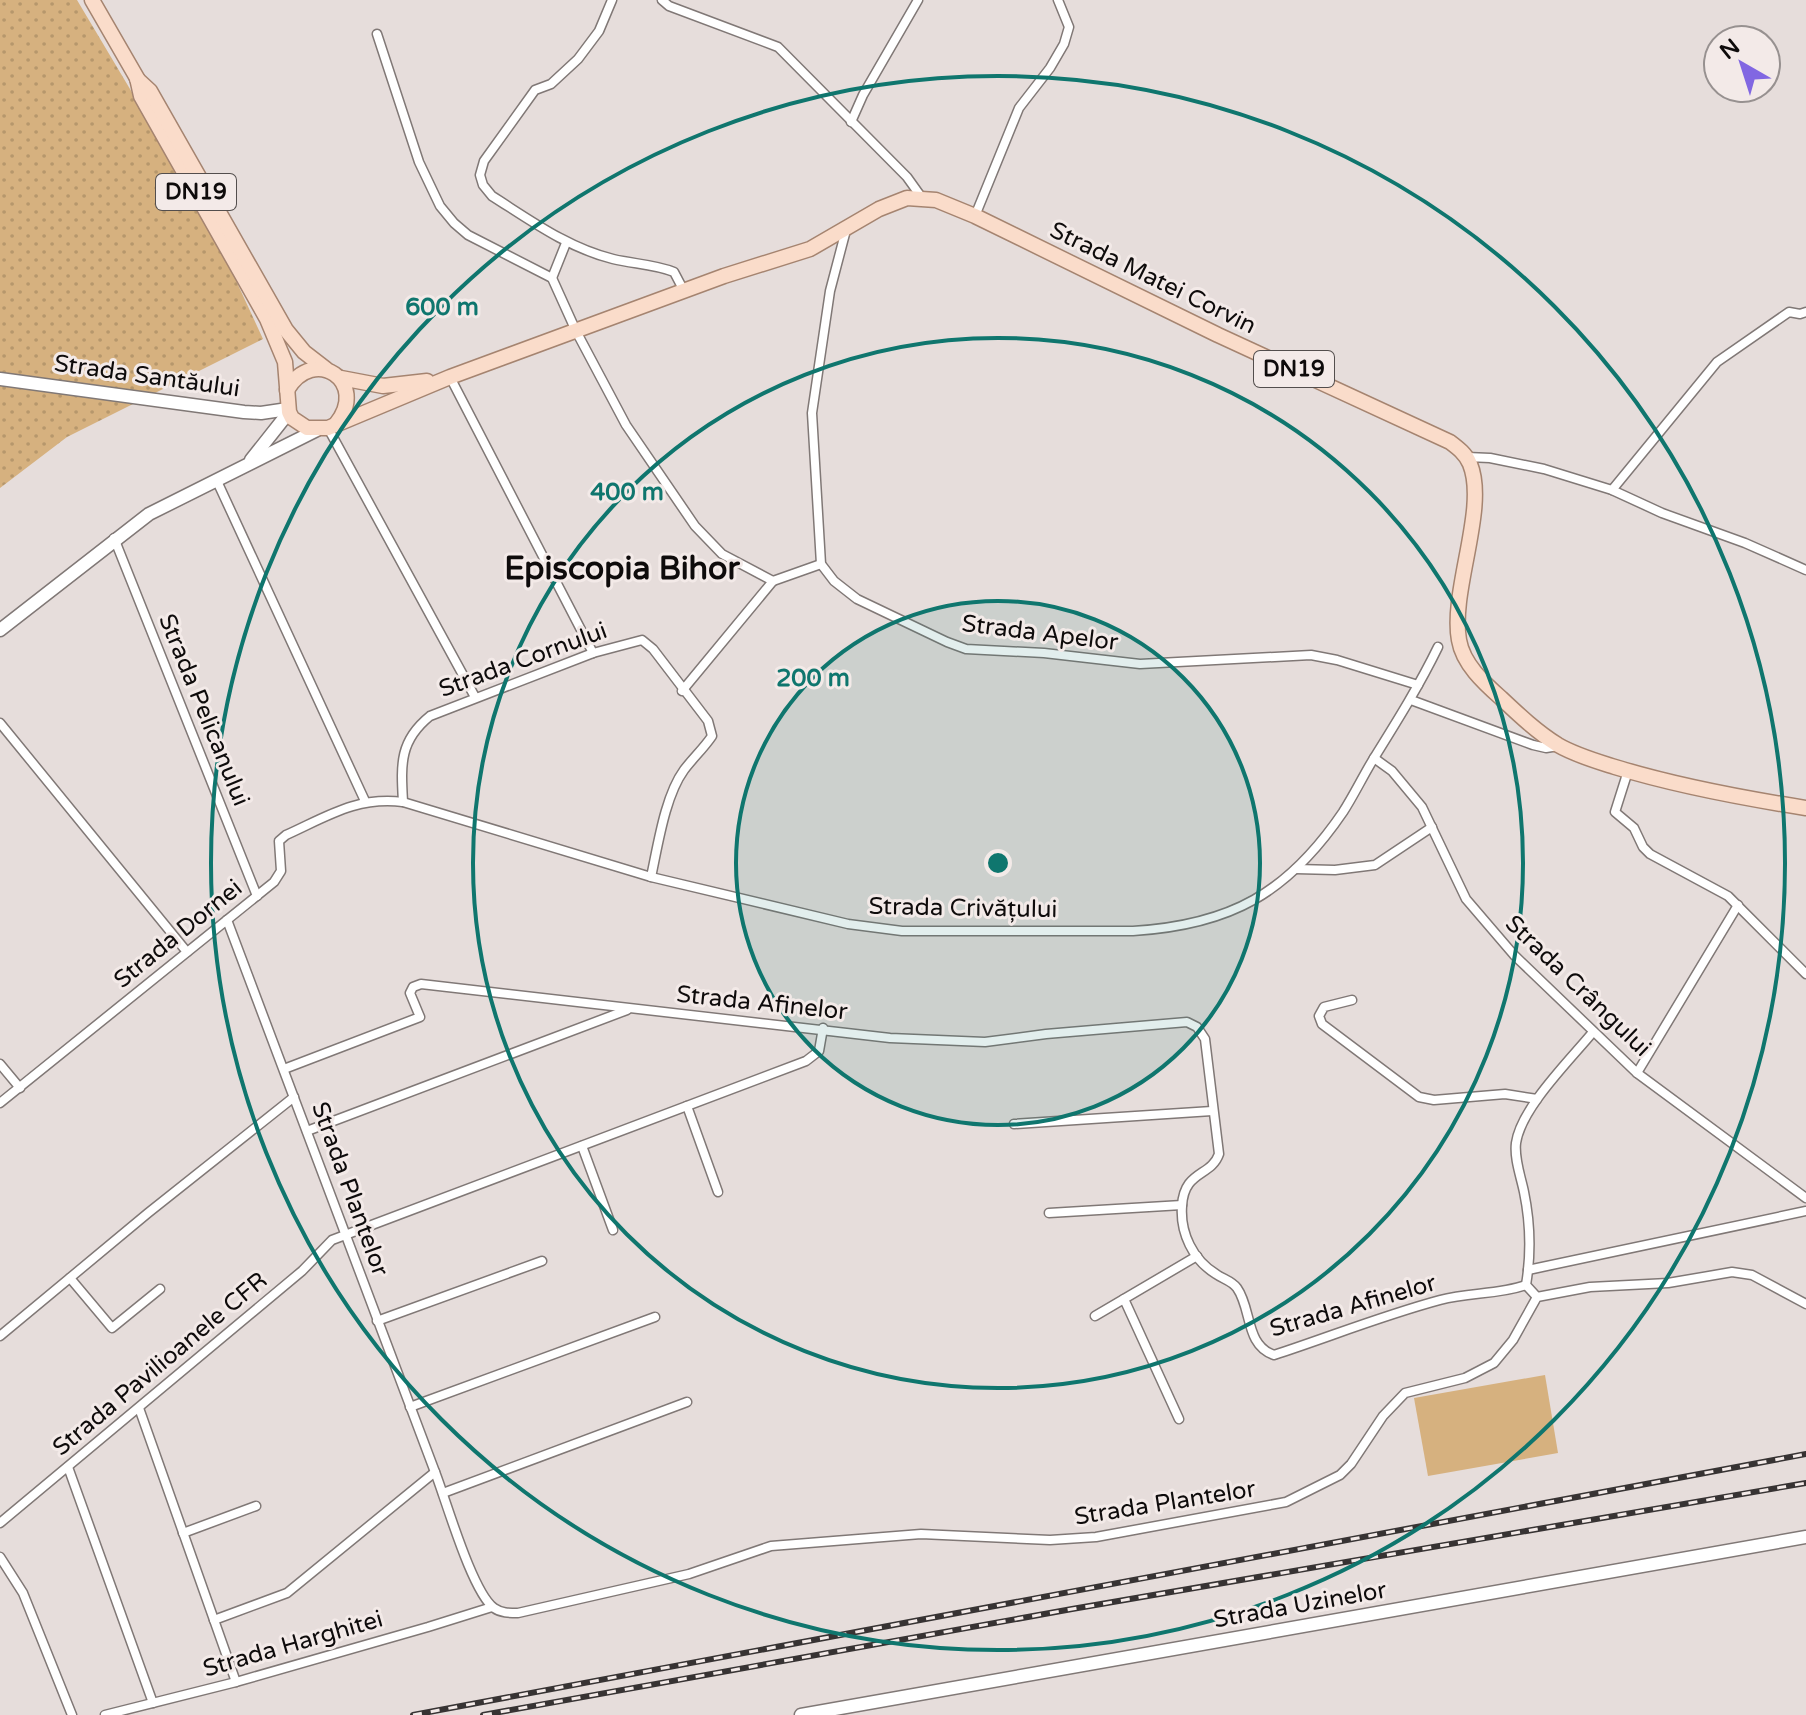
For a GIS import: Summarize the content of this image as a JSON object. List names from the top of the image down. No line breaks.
{"streets":{"main road":["DN19","Strada Matei Corvin"],"street":["Strada Santăului","Strada Apelor","Strada Cornului","Strada Pelicanului","Strada Crivățului","Strada Dornei","Strada Crângului","Strada Afinelor","Strada Plantelor","Strada Pavilioanele CFR","Strada Uzinelor","Strada Harghitei"]},"crossings":[["DN19","Strada Matei Corvin"],["DN19","Strada Santăului"],["Strada Apelor","Strada Crivățului"],["Strada Cornului","Strada Crivățului"],["Strada Pelicanului","Strada Dornei"],["Strada Crivățului","Strada Dornei"],["Strada Crivățului","Strada Crângului"],["Strada Dornei","Strada Plantelor"],["Strada Afinelor","Strada Plantelor"],["Strada Plantelor","Strada Pavilioanele CFR"],["Strada Plantelor","Strada Harghitei"]],"districts":["Episcopia Bihor"],"north":"top left","rings":["600 m","400 m","200 m"]}
